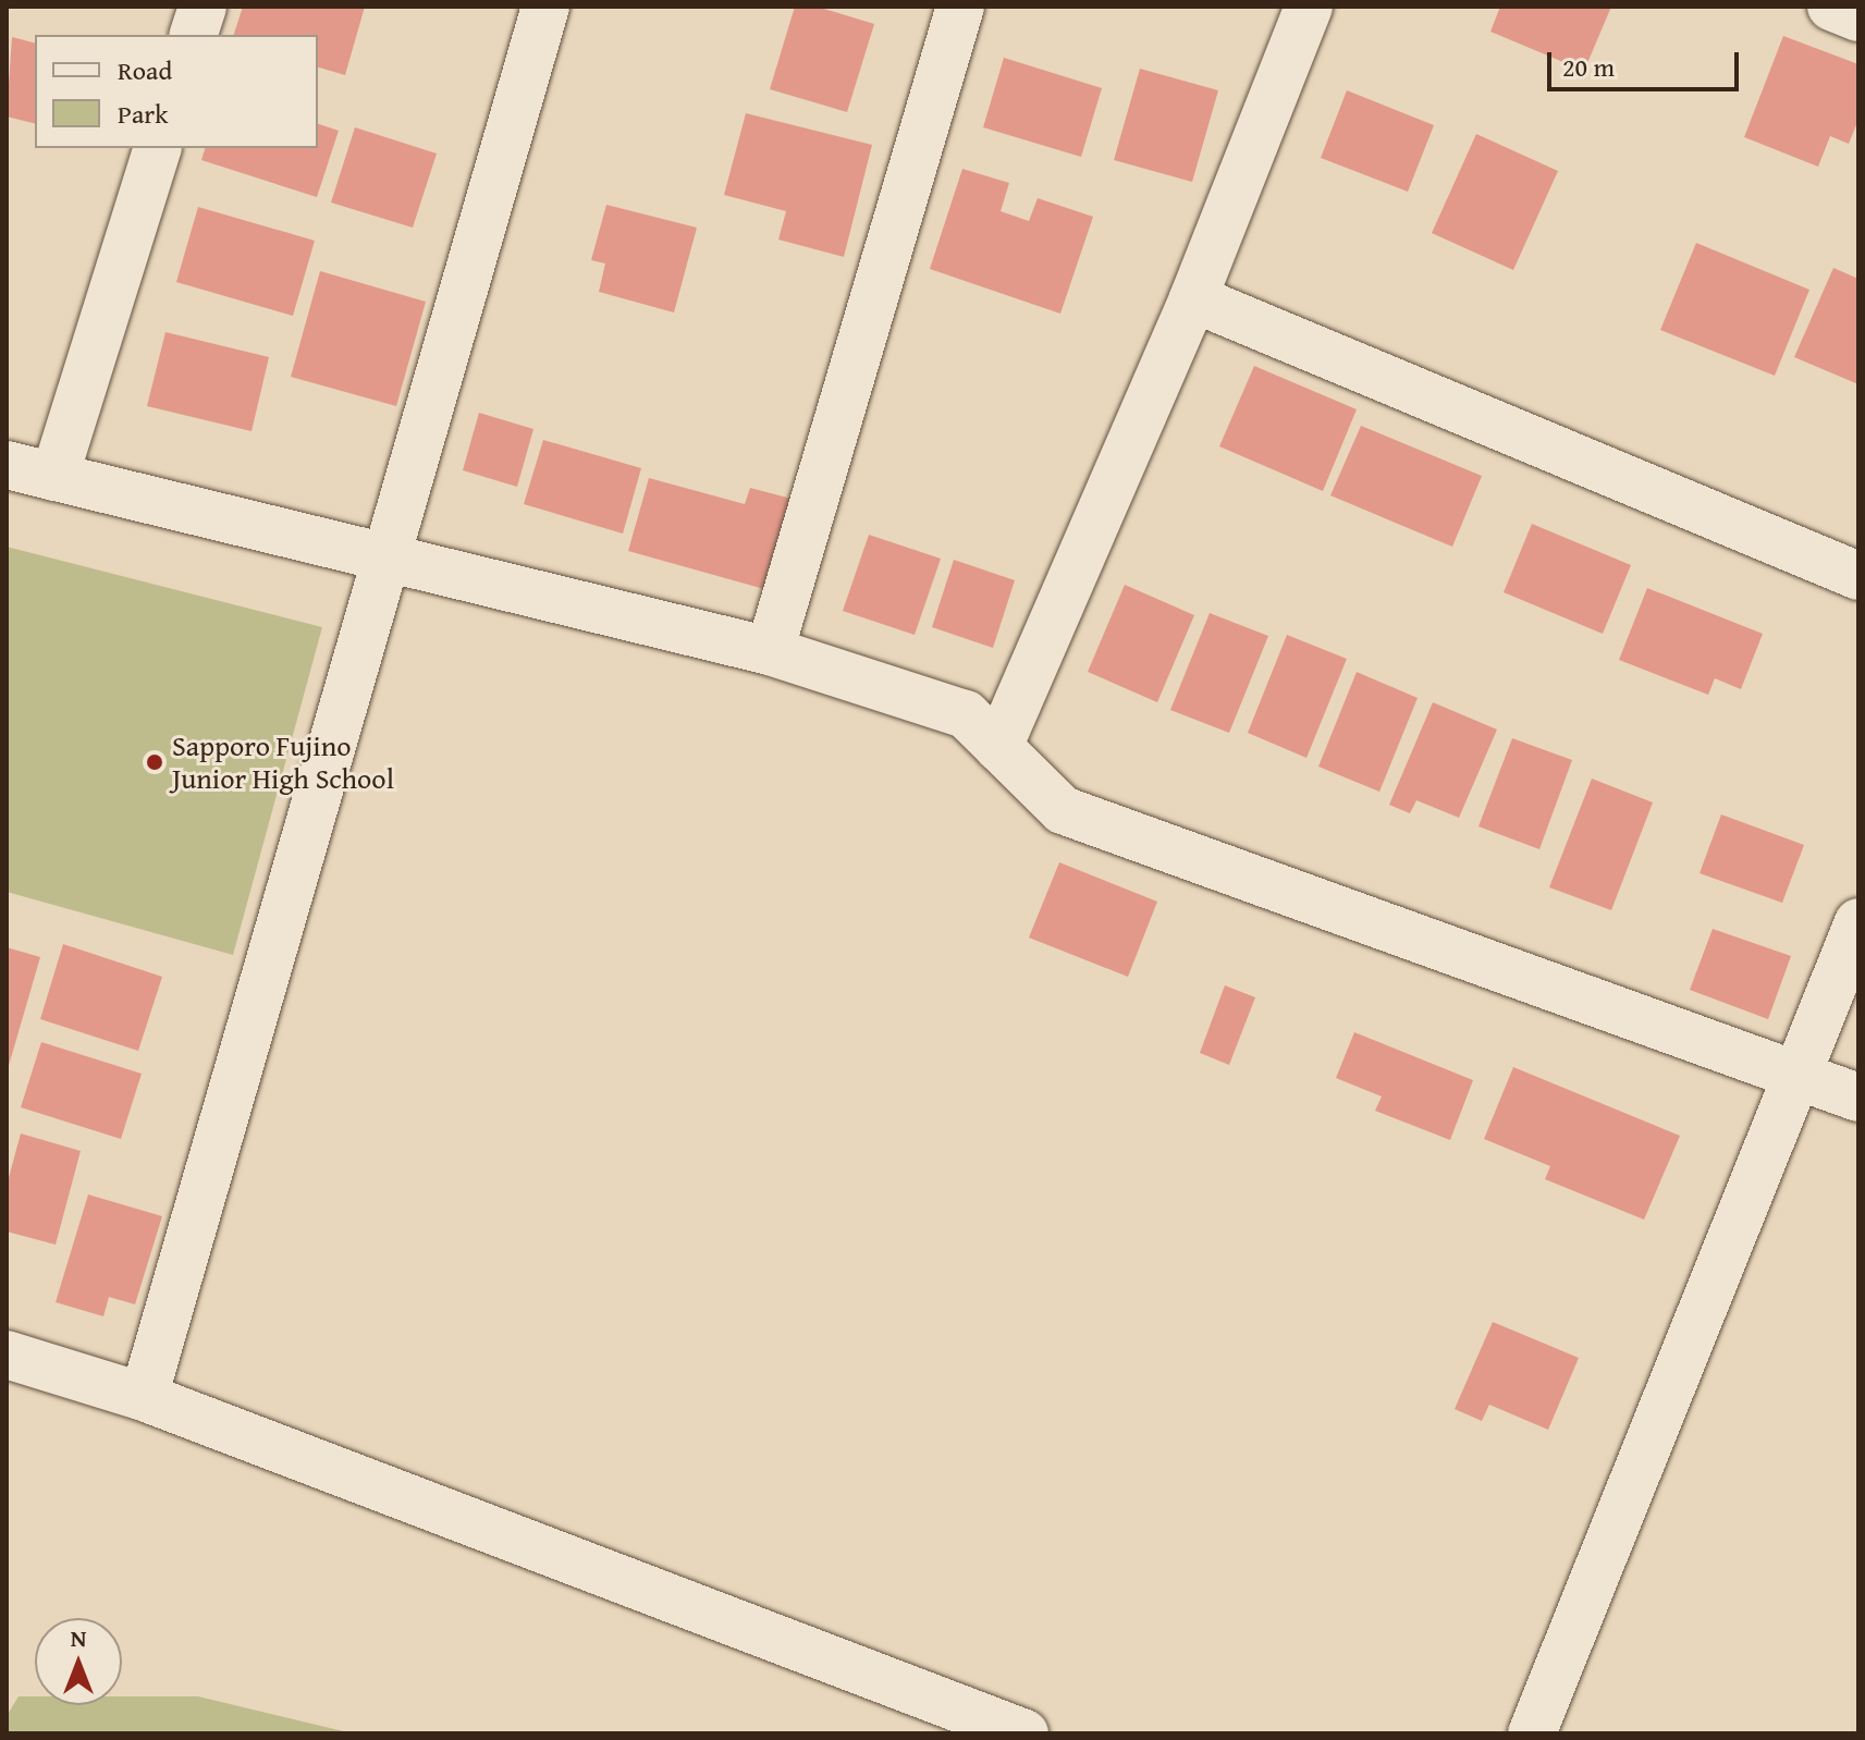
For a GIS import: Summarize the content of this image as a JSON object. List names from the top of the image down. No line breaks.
{"places":["Sapporo Fujino Junior High School"],"legend":["Road","Park"],"scale_bar":"20 m","north":"top"}
